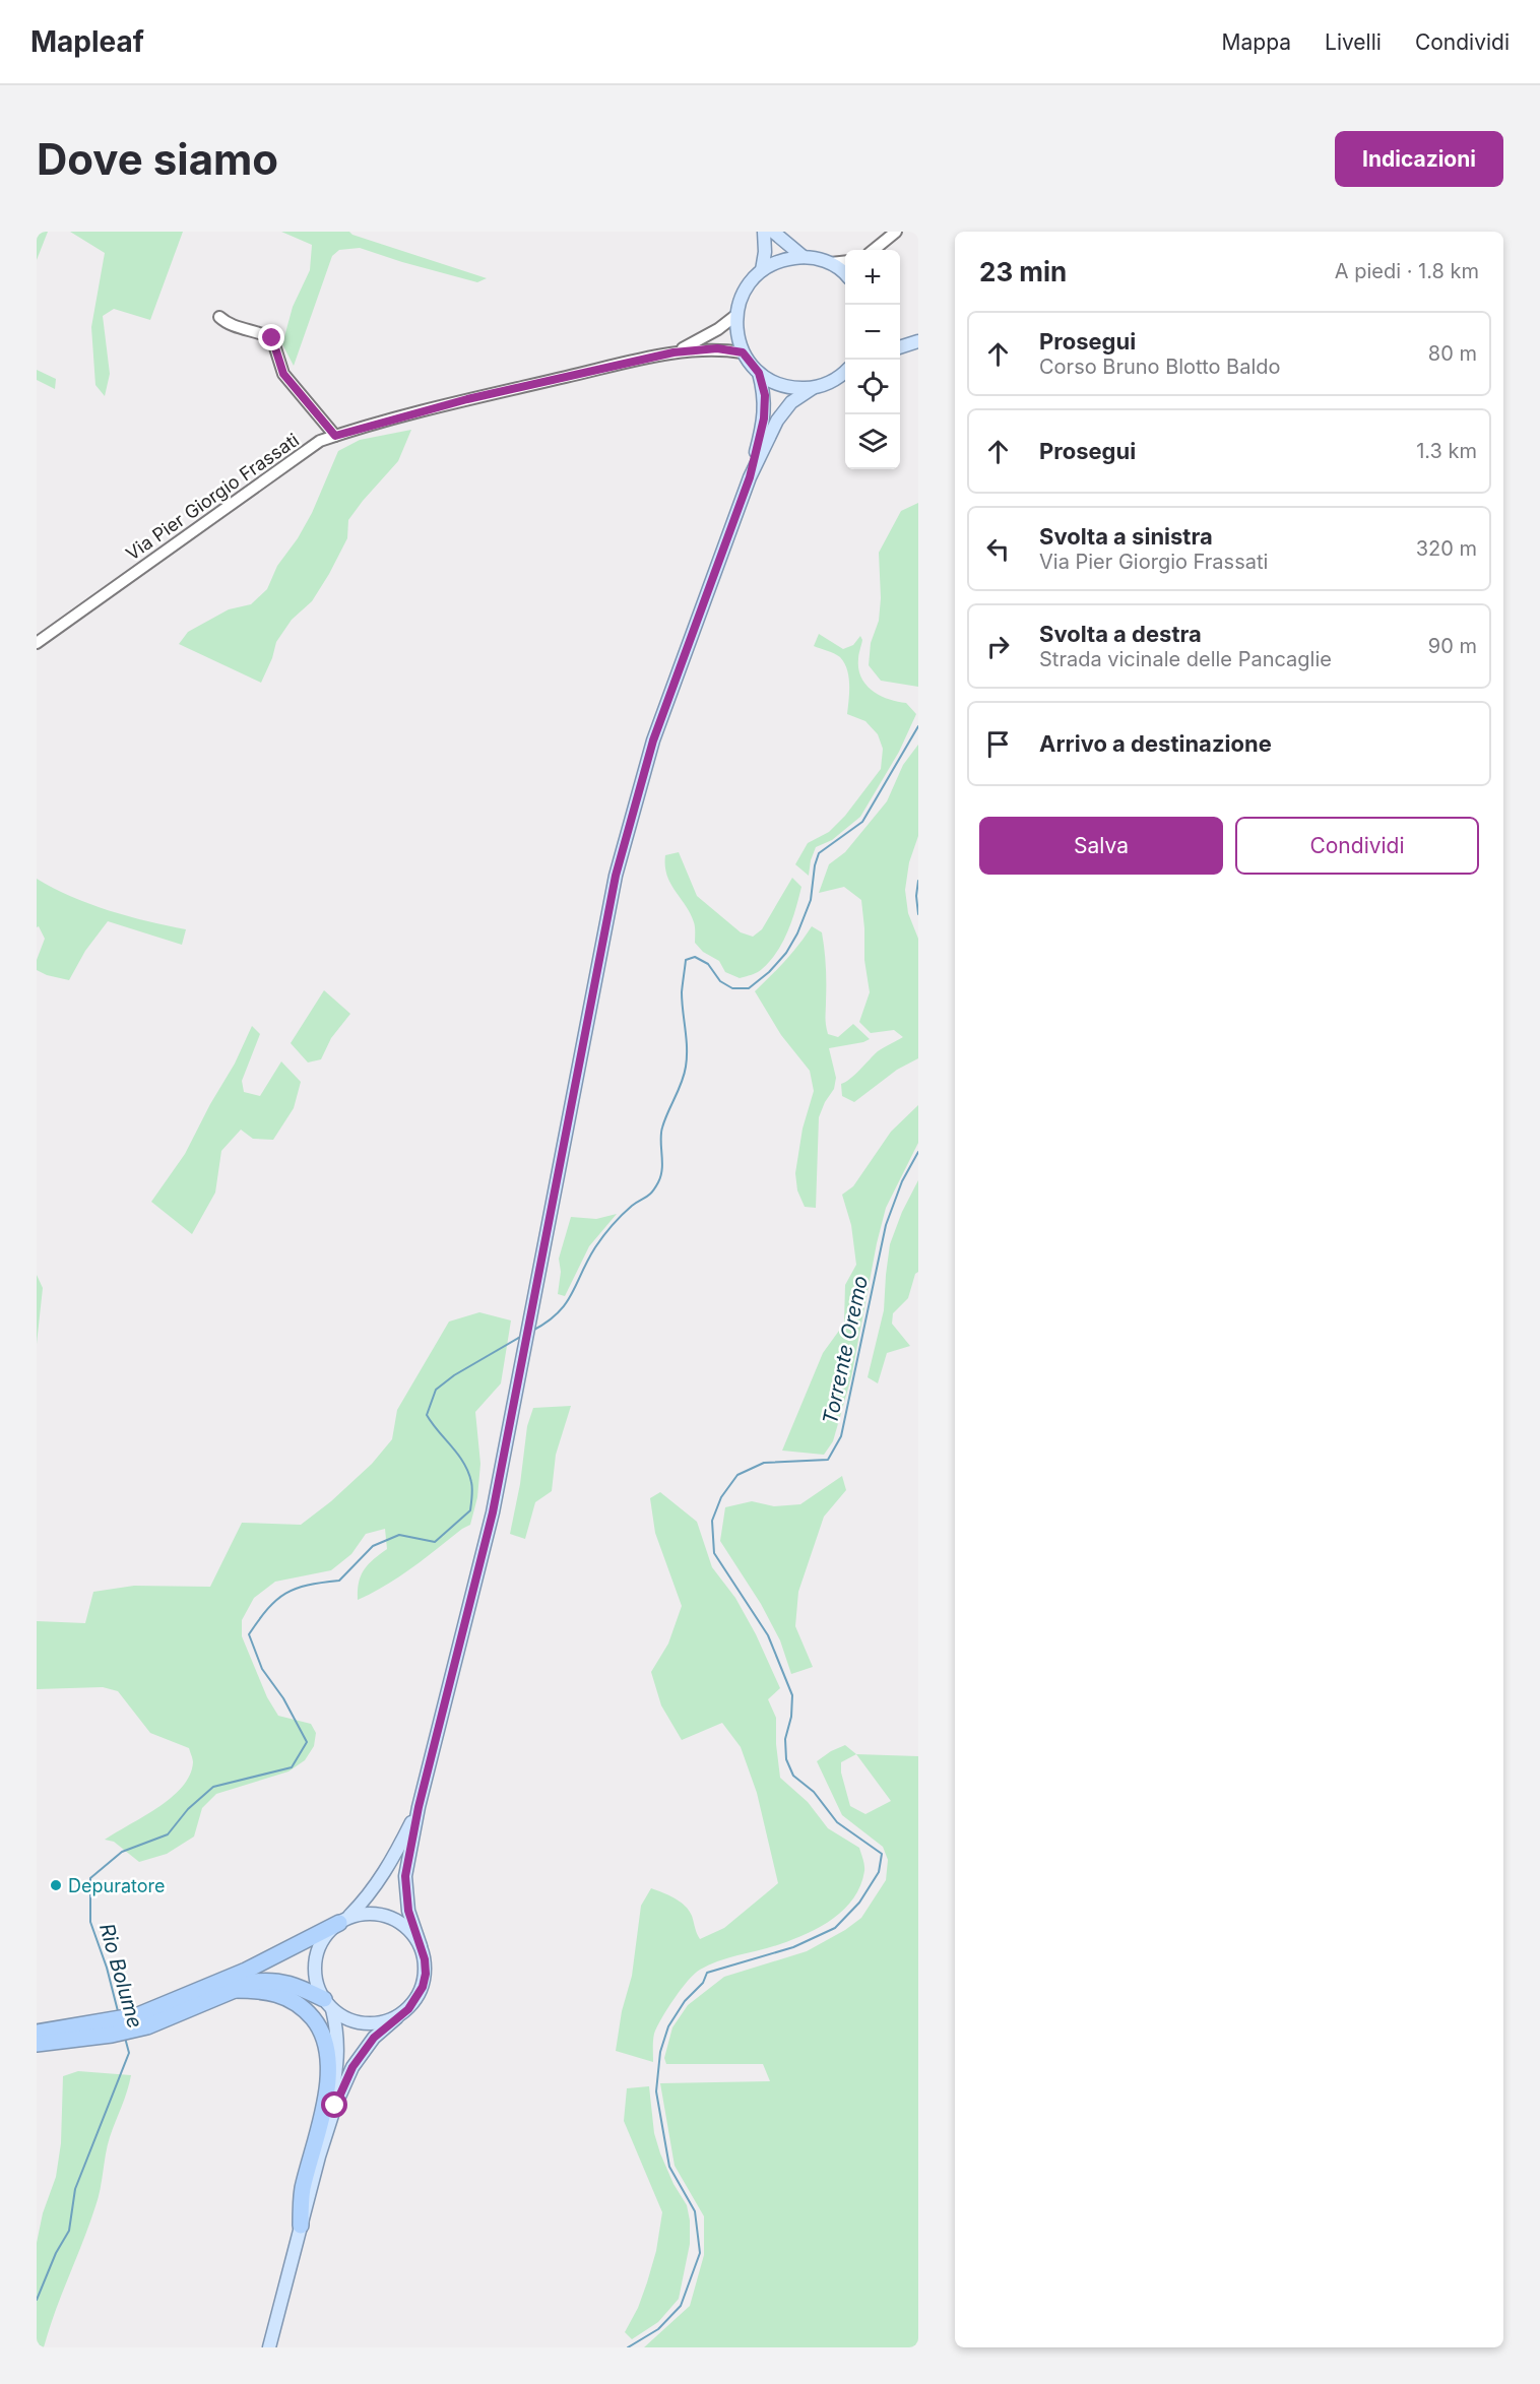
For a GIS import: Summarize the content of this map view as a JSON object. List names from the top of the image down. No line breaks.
{"streets":{"street":["Via Pier Giorgio Frassati"]},"water":["Torrente Oremo","Rio Bolume"],"places":["Depuratore"],"page":{"header":"Mapleaf","nav":["Mappa","Livelli","Condividi"],"buttons":["Indicazioni",["Salva","Condividi"]],"title":"Dove siamo","heading":["23 min","A piedi · 1.8 km"],"map_buttons":["+","−"],"list":[["Prosegui","Corso Bruno Blotto Baldo","80 m"],["Prosegui","1.3 km"],["Svolta a sinistra","Via Pier Giorgio Frassati","320 m"],["Svolta a destra","Strada vicinale delle Pancaglie","90 m"],"Arrivo a destinazione"]}}
